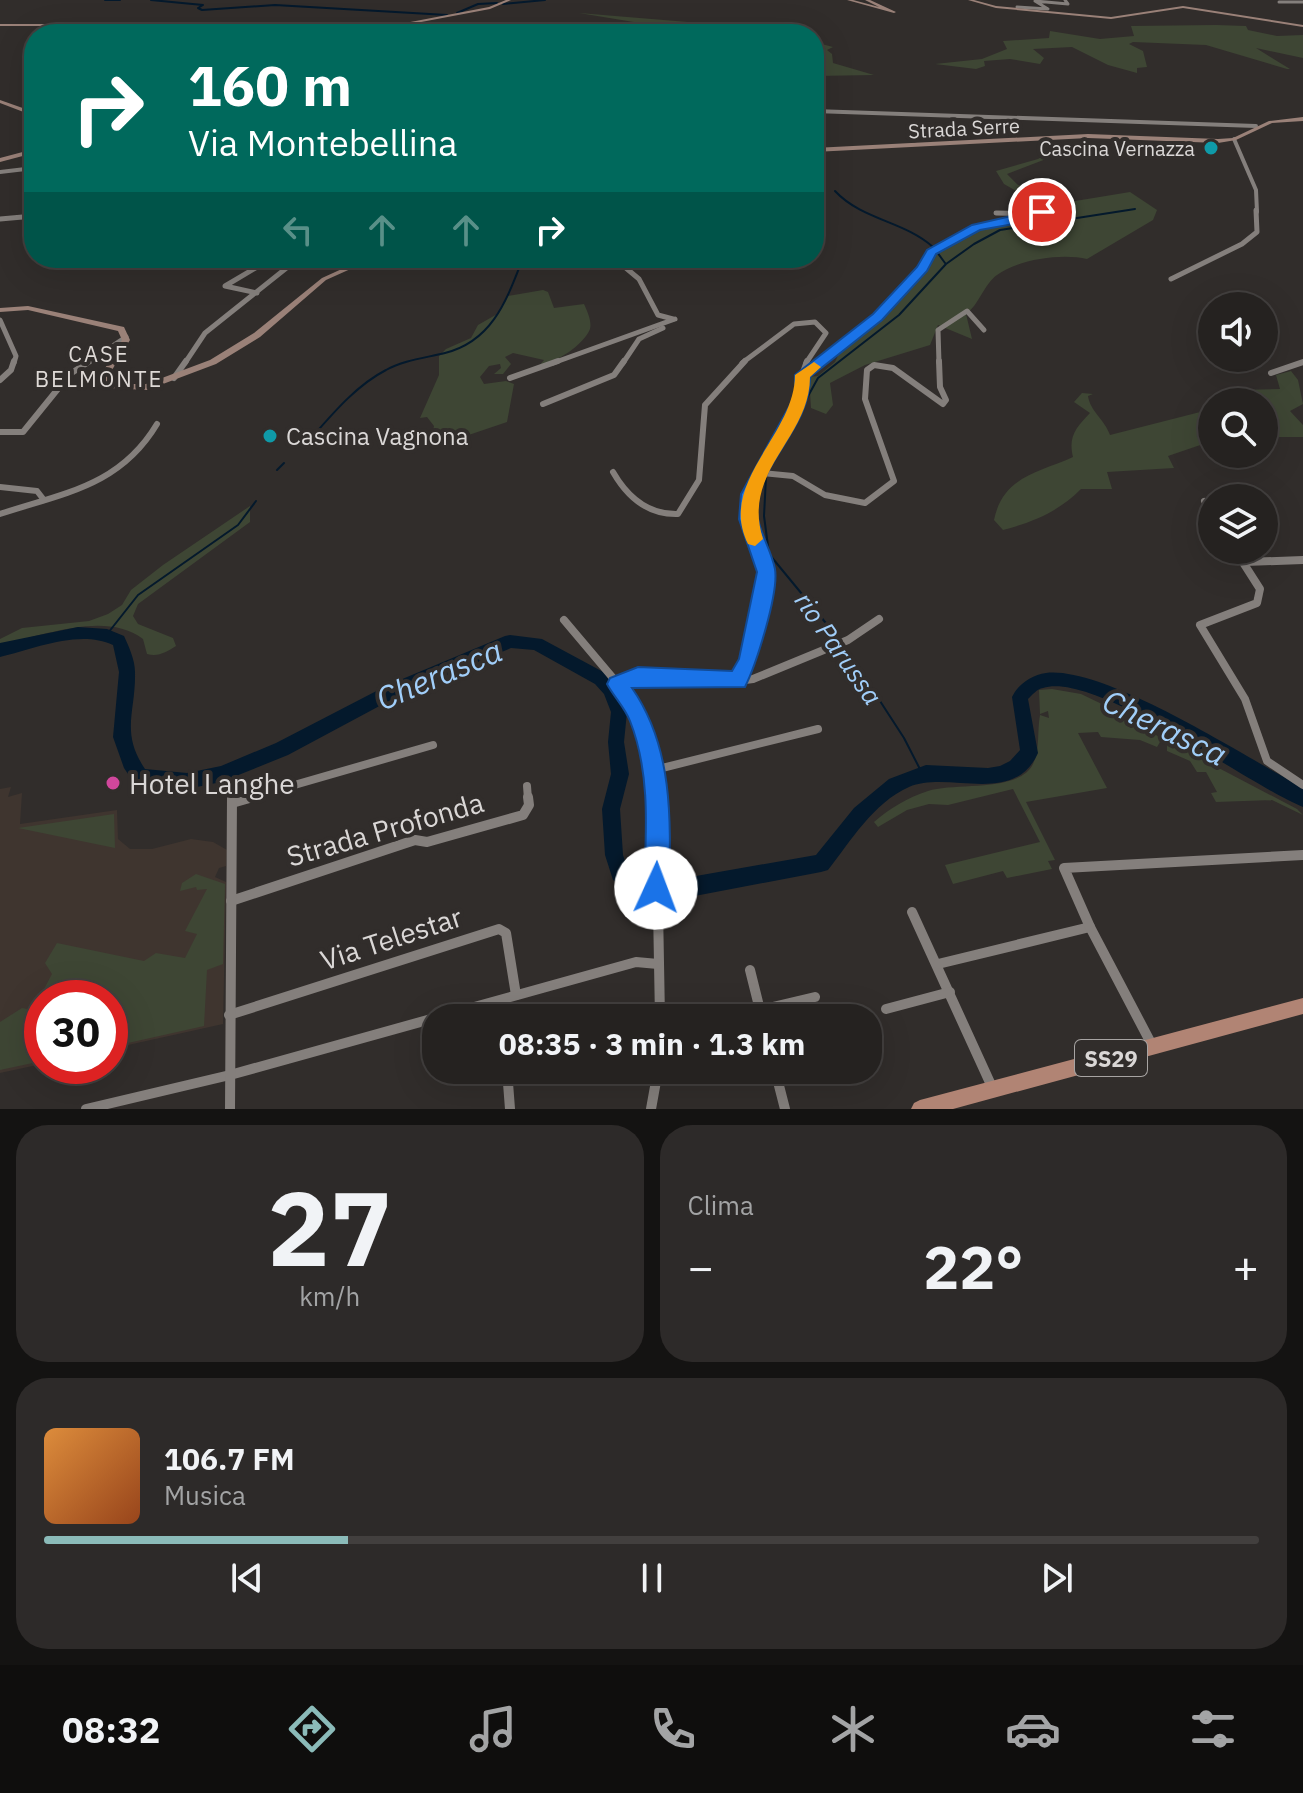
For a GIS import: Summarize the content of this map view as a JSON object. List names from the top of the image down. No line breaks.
{"streets":{"main road":["SS29"],"street":["Strada Serre","Strada Profonda","Via Telestar"]},"districts":["CASE BELMONTE"],"water":["rio Parussa","Cherasca"],"places":["Cascina Vernazza","Cascina Vagnona","Hotel Langhe"],"page":{"turn":["160 m","Via Montebellina"],"limit":"30","trip":"08:35 · 3 min · 1.3 km","tile":[["27","km/h"],"Clima"],"heat":["−","22°","+"],"song":["106.7 FM","Musica"],"tabs":"08:32"}}
